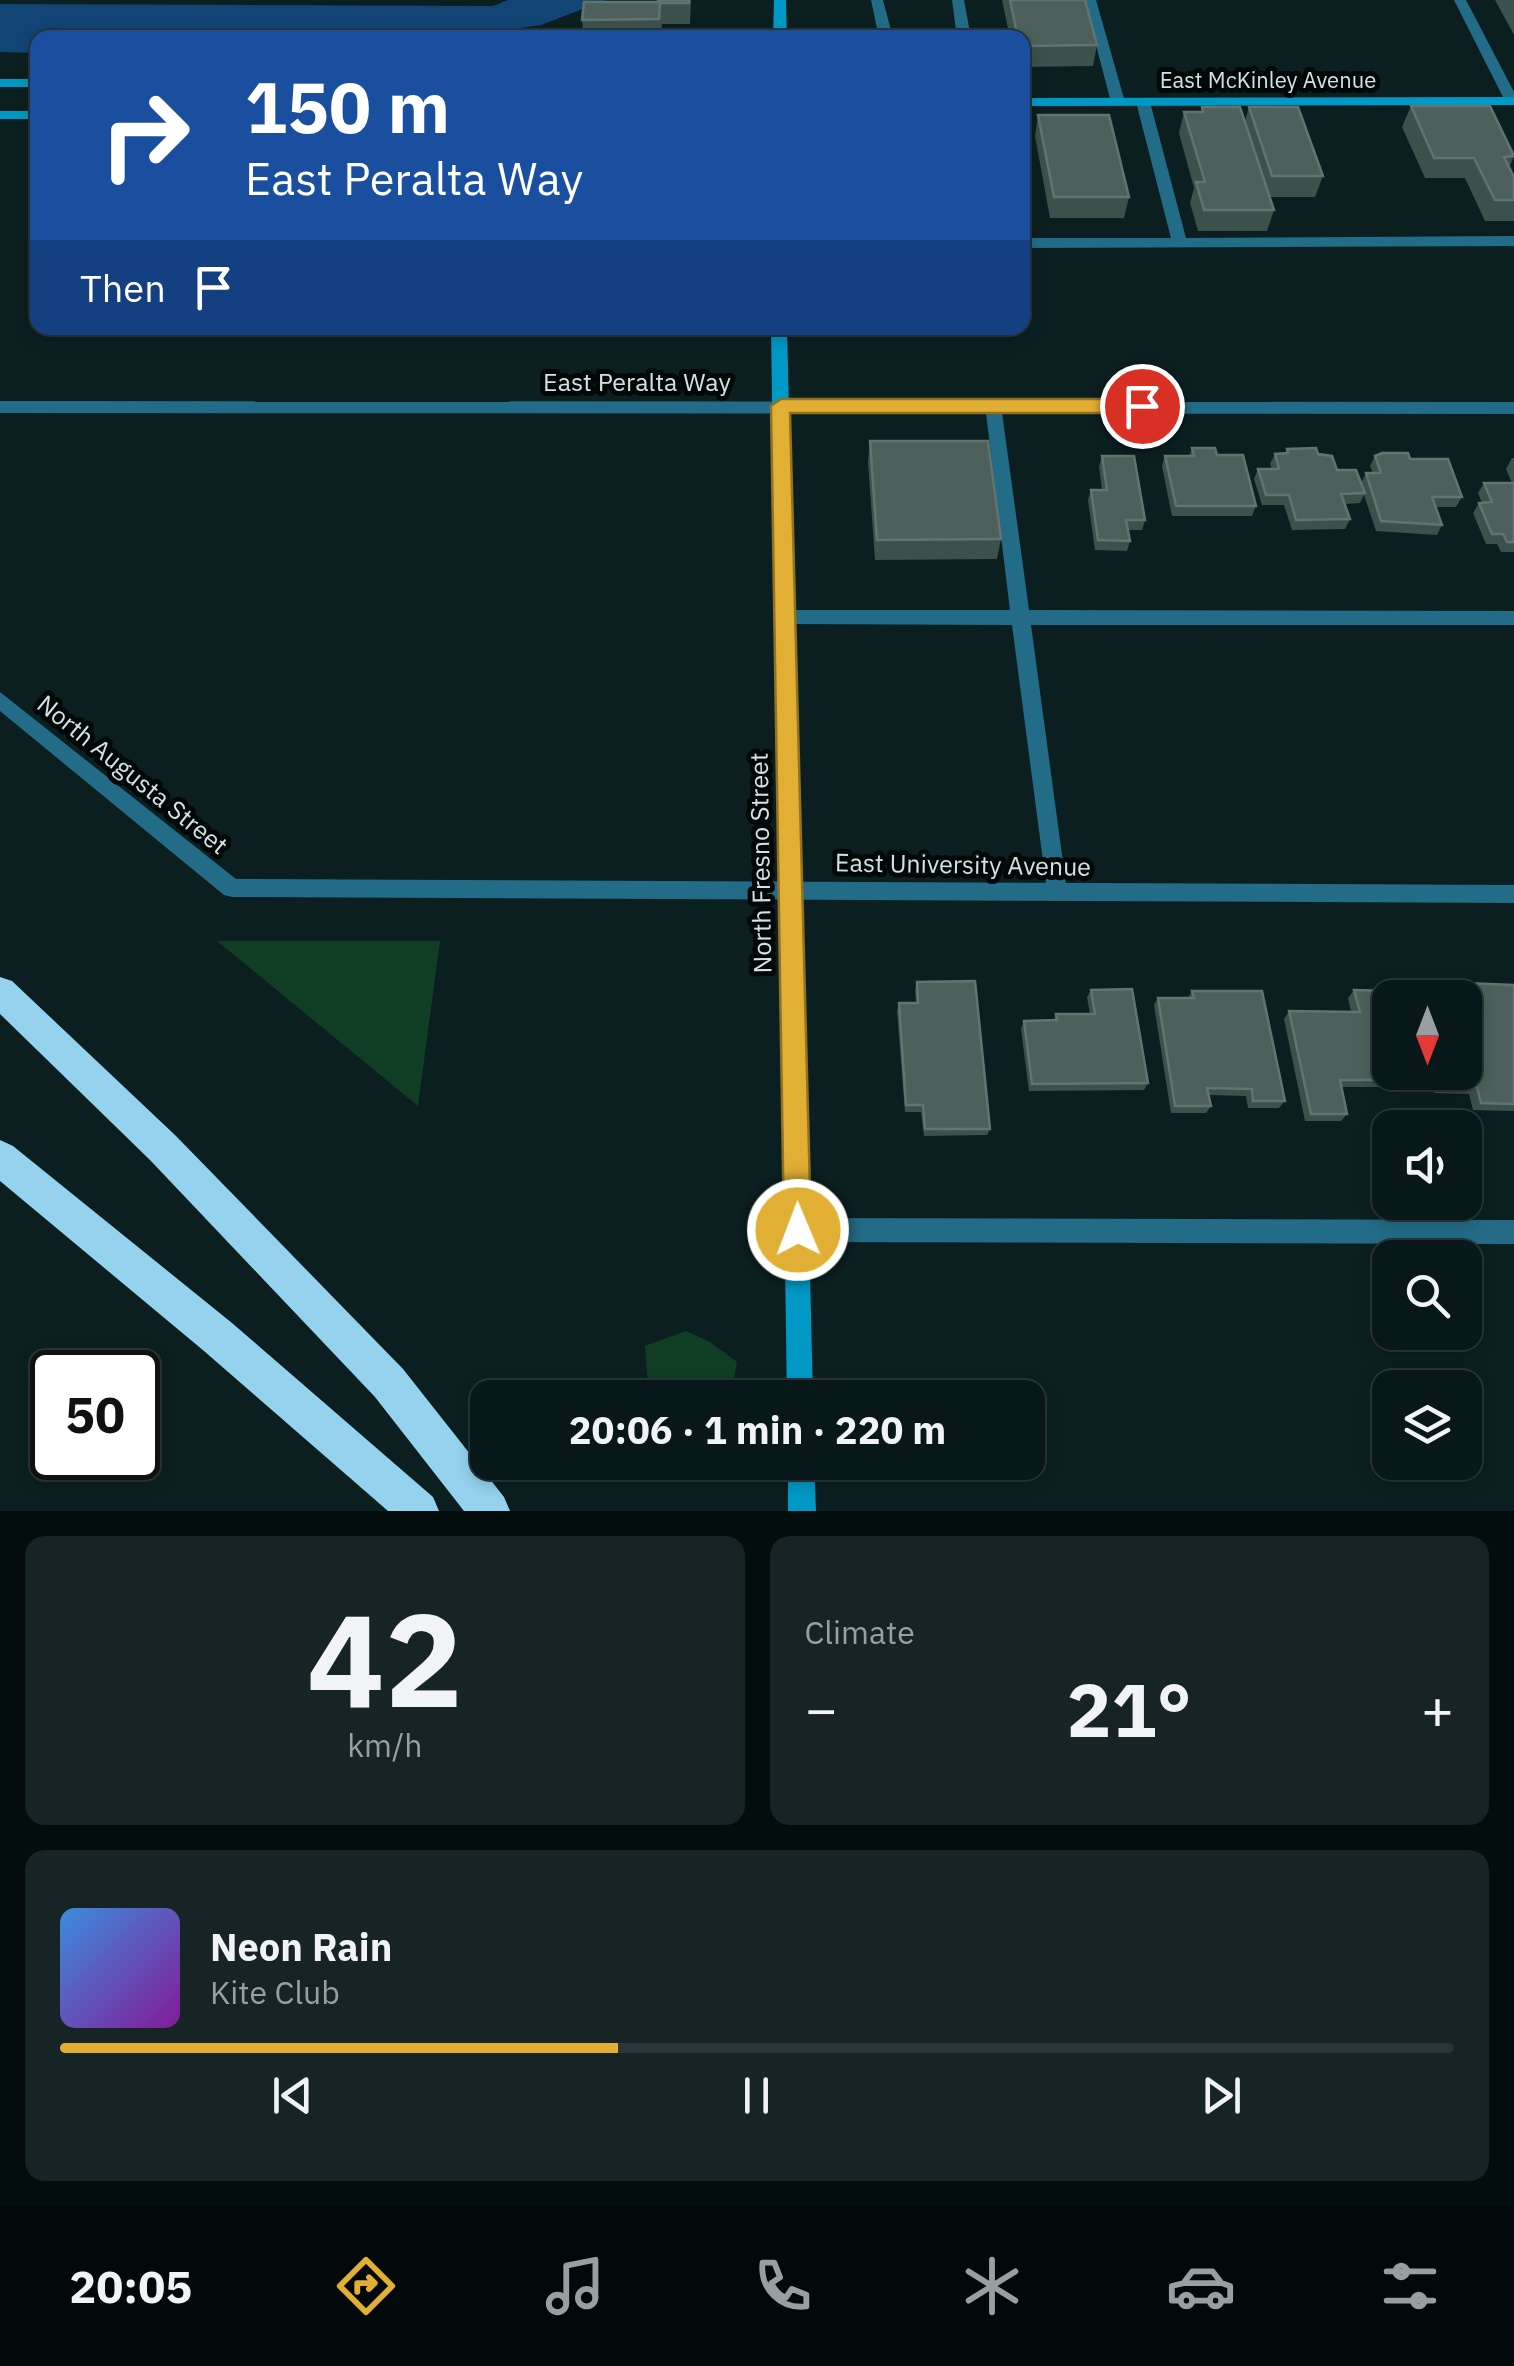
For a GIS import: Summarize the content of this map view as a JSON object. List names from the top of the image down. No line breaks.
{"streets":{"main road":["East McKinley Avenue","North Fresno Street"],"street":["East Peralta Way","North Augusta Street","East University Avenue"]},"crossings":[["East Peralta Way","North Fresno Street"],["North Augusta Street","East University Avenue"],["North Fresno Street","East University Avenue"]],"north":"bottom","page":{"turn":["150 m","East Peralta Way"],"then":"Then","limit":"50","trip":"20:06 · 1 min · 220 m","tile":[["42","km/h"],"Climate"],"heat":["−","21°","+"],"song":["Neon Rain","Kite Club"],"tabs":"20:05"}}
